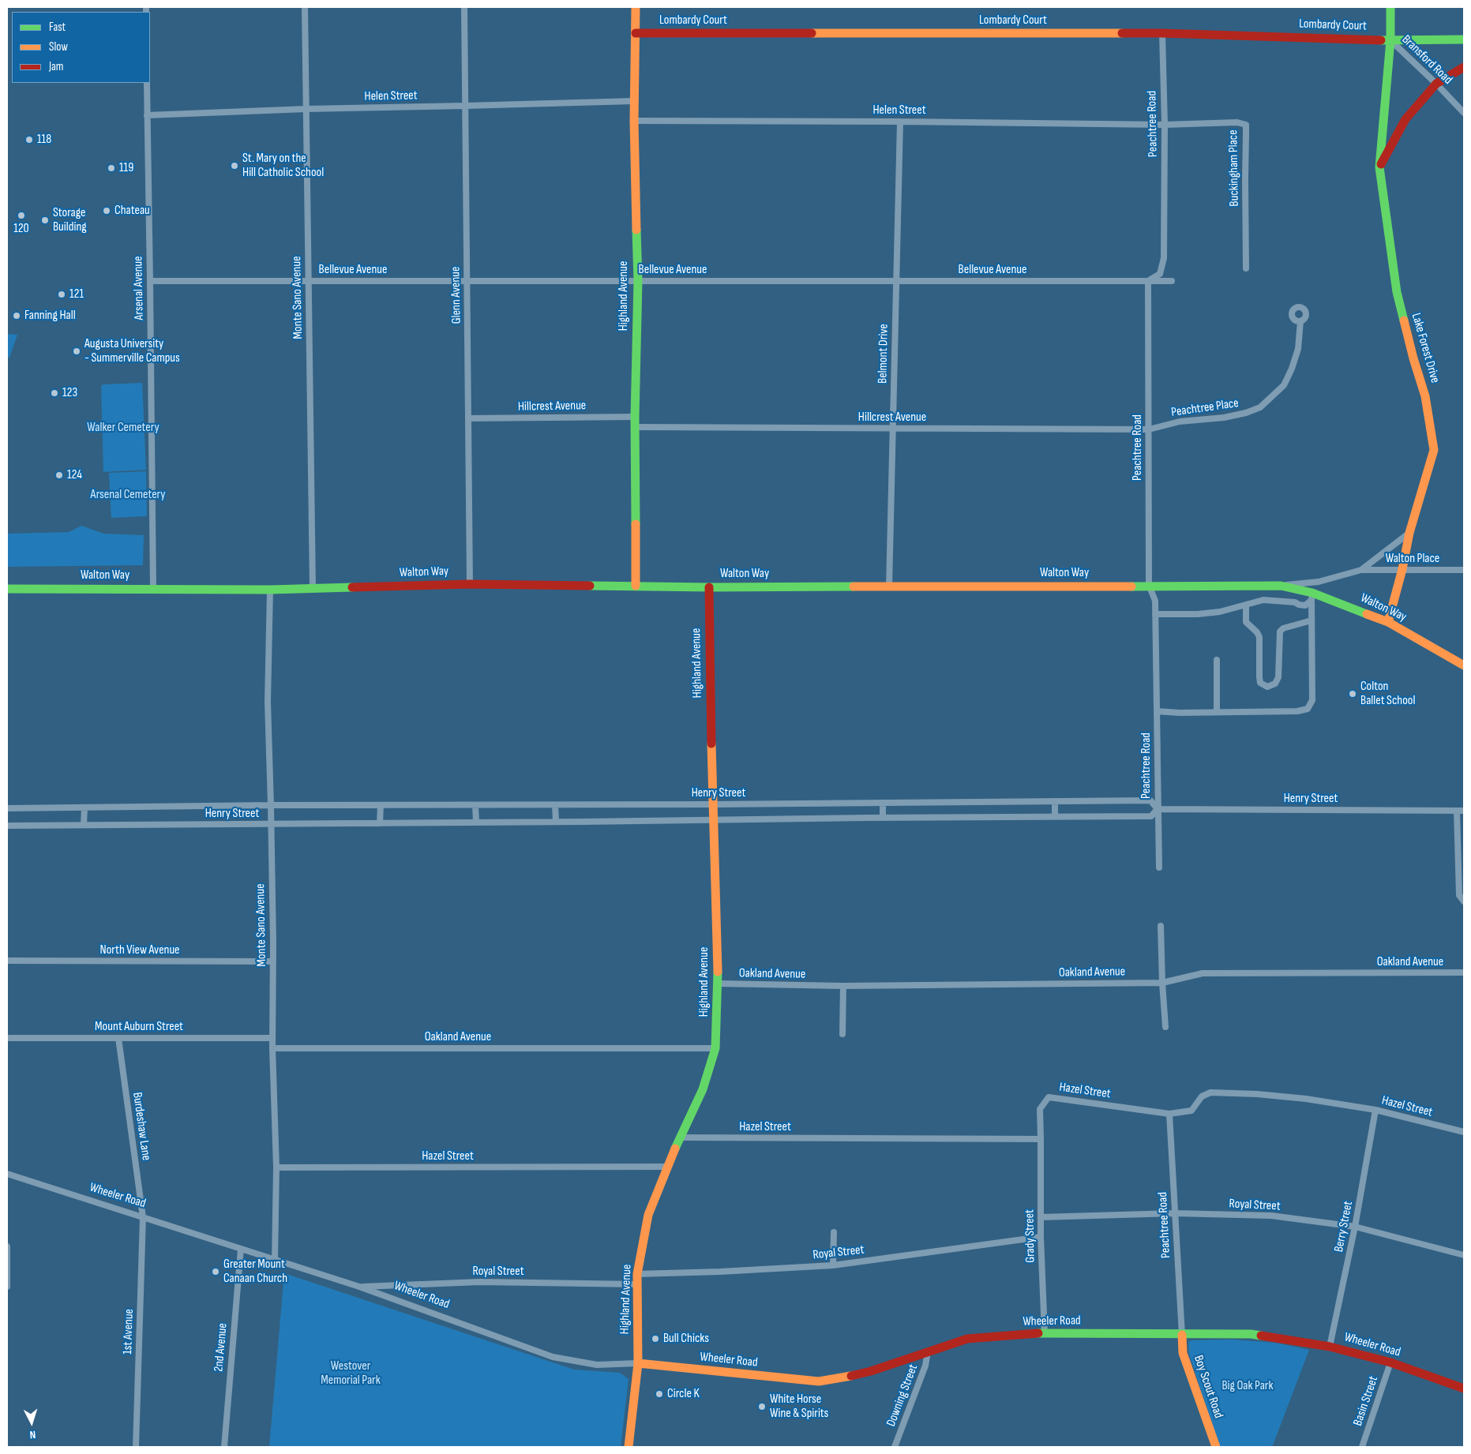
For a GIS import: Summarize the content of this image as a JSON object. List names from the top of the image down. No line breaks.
{"streets":{"main road":["Lombardy Court","Highland Avenue","Lake Forest Drive","Walton Way","Wheeler Road","Boy Scout Road"],"street":["Bransford Road","Helen Street","Peachtree Road","Buckingham Place","Bellevue Avenue","Arsenal Avenue","Glenn Avenue","Monte Sano Avenue","Belmont Drive","Hillcrest Avenue","Peachtree Place","Walton Place","Henry Street","North View Avenue","Oakland Avenue","Mount Auburn Street","Hazel Street","Burdeshaw Lane","Royal Street","Berry Street","Grady Street","1st Avenue","2nd Avenue","Downing Street","Basin Street"]},"crossings":[["Lombardy Court","Bransford Road"],["Lombardy Court","Peachtree Road"],["Lombardy Court","Highland Avenue"],["Lombardy Court","Lake Forest Drive"],["Bransford Road","Lake Forest Drive"],["Helen Street","Peachtree Road"],["Helen Street","Buckingham Place"],["Helen Street","Arsenal Avenue"],["Helen Street","Glenn Avenue"],["Helen Street","Highland Avenue"],["Helen Street","Monte Sano Avenue"],["Helen Street","Belmont Drive"],["Peachtree Road","Buckingham Place"],["Peachtree Road","Bellevue Avenue"],["Peachtree Road","Hillcrest Avenue"],["Peachtree Road","Peachtree Place"],["Peachtree Road","Walton Way"],["Peachtree Road","Henry Street"],["Peachtree Road","Hazel Street"],["Peachtree Road","Wheeler Road"],["Peachtree Road","Royal Street"],["Peachtree Road","Boy Scout Road"],["Bellevue Avenue","Arsenal Avenue"],["Bellevue Avenue","Glenn Avenue"],["Bellevue Avenue","Highland Avenue"],["Bellevue Avenue","Monte Sano Avenue"],["Bellevue Avenue","Belmont Drive"],["Arsenal Avenue","Walton Way"],["Glenn Avenue","Hillcrest Avenue"],["Glenn Avenue","Walton Way"],["Highland Avenue","Hillcrest Avenue"],["Highland Avenue","Walton Way"],["Highland Avenue","Henry Street"],["Highland Avenue","Oakland Avenue"],["Highland Avenue","Hazel Street"],["Highland Avenue","Wheeler Road"],["Highland Avenue","Royal Street"],["Monte Sano Avenue","Walton Way"],["Monte Sano Avenue","Henry Street"],["Monte Sano Avenue","North View Avenue"],["Monte Sano Avenue","Oakland Avenue"],["Monte Sano Avenue","Mount Auburn Street"],["Monte Sano Avenue","Hazel Street"],["Monte Sano Avenue","Wheeler Road"],["Lake Forest Drive","Walton Place"],["Lake Forest Drive","Walton Way"],["Belmont Drive","Hillcrest Avenue"],["Belmont Drive","Walton Way"],["Hillcrest Avenue","Peachtree Place"],["Mount Auburn Street","Burdeshaw Lane"],["Hazel Street","Berry Street"],["Hazel Street","Grady Street"],["Burdeshaw Lane","Wheeler Road"],["Burdeshaw Lane","1st Avenue"],["Wheeler Road","Royal Street"],["Wheeler Road","Berry Street"],["Wheeler Road","Grady Street"],["Wheeler Road","1st Avenue"],["Wheeler Road","2nd Avenue"],["Wheeler Road","Boy Scout Road"],["Wheeler Road","Downing Street"],["Wheeler Road","Basin Street"],["Royal Street","Berry Street"],["Royal Street","Grady Street"]],"parks":["Walker Cemetery","Arsenal Cemetery","Westover Memorial Park","Big Oak Park"],"places":["118","St. Mary on the Hill Catholic School","119","Chateau","120","Storage Building","121","Fanning Hall","Augusta University - Summerville Campus","123","124","Colton Ballet School","Greater Mount Canaan Church","Bull Chicks","Circle K","White Horse Wine & Spirits"],"legend":["Fast","Slow","Jam"],"north":"bottom"}
